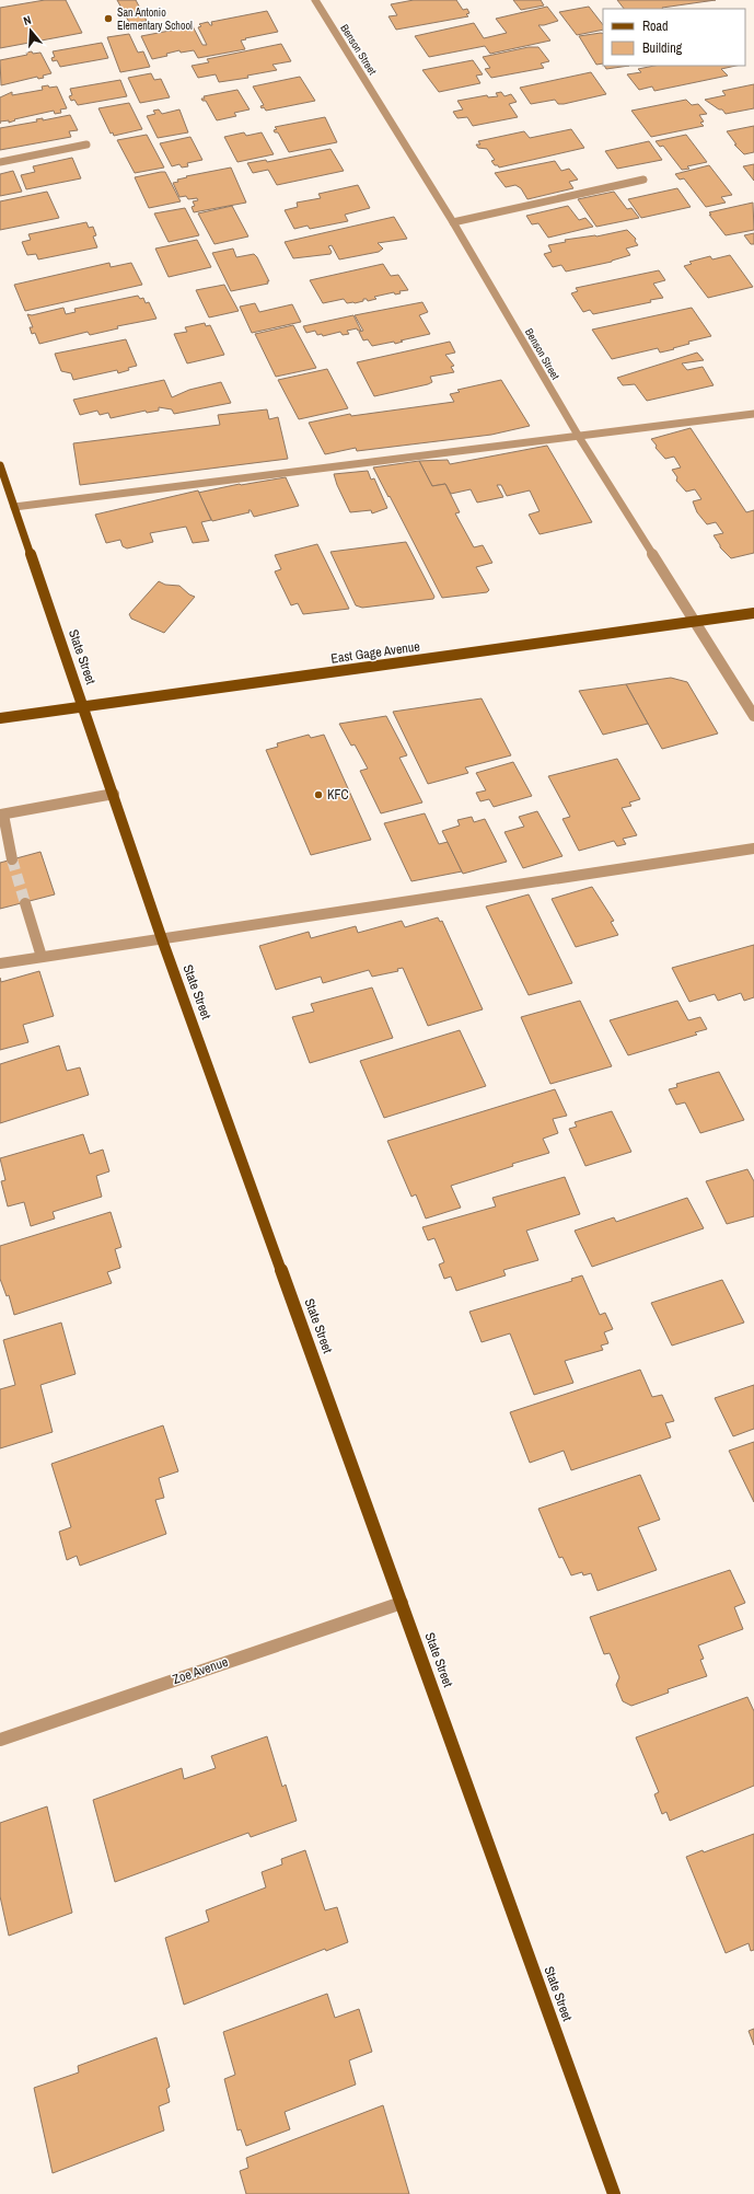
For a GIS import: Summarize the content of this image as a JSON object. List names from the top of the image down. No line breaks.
{"streets":{"main road":["East Gage Avenue","State Street"],"street":["Benson Street","Zoe Avenue"]},"crossings":[["Benson Street","East Gage Avenue"],["East Gage Avenue","State Street"],["State Street","Zoe Avenue"]],"places":["San Antonio Elementary School","KFC"],"legend":["Road","Building"],"north":"top"}
